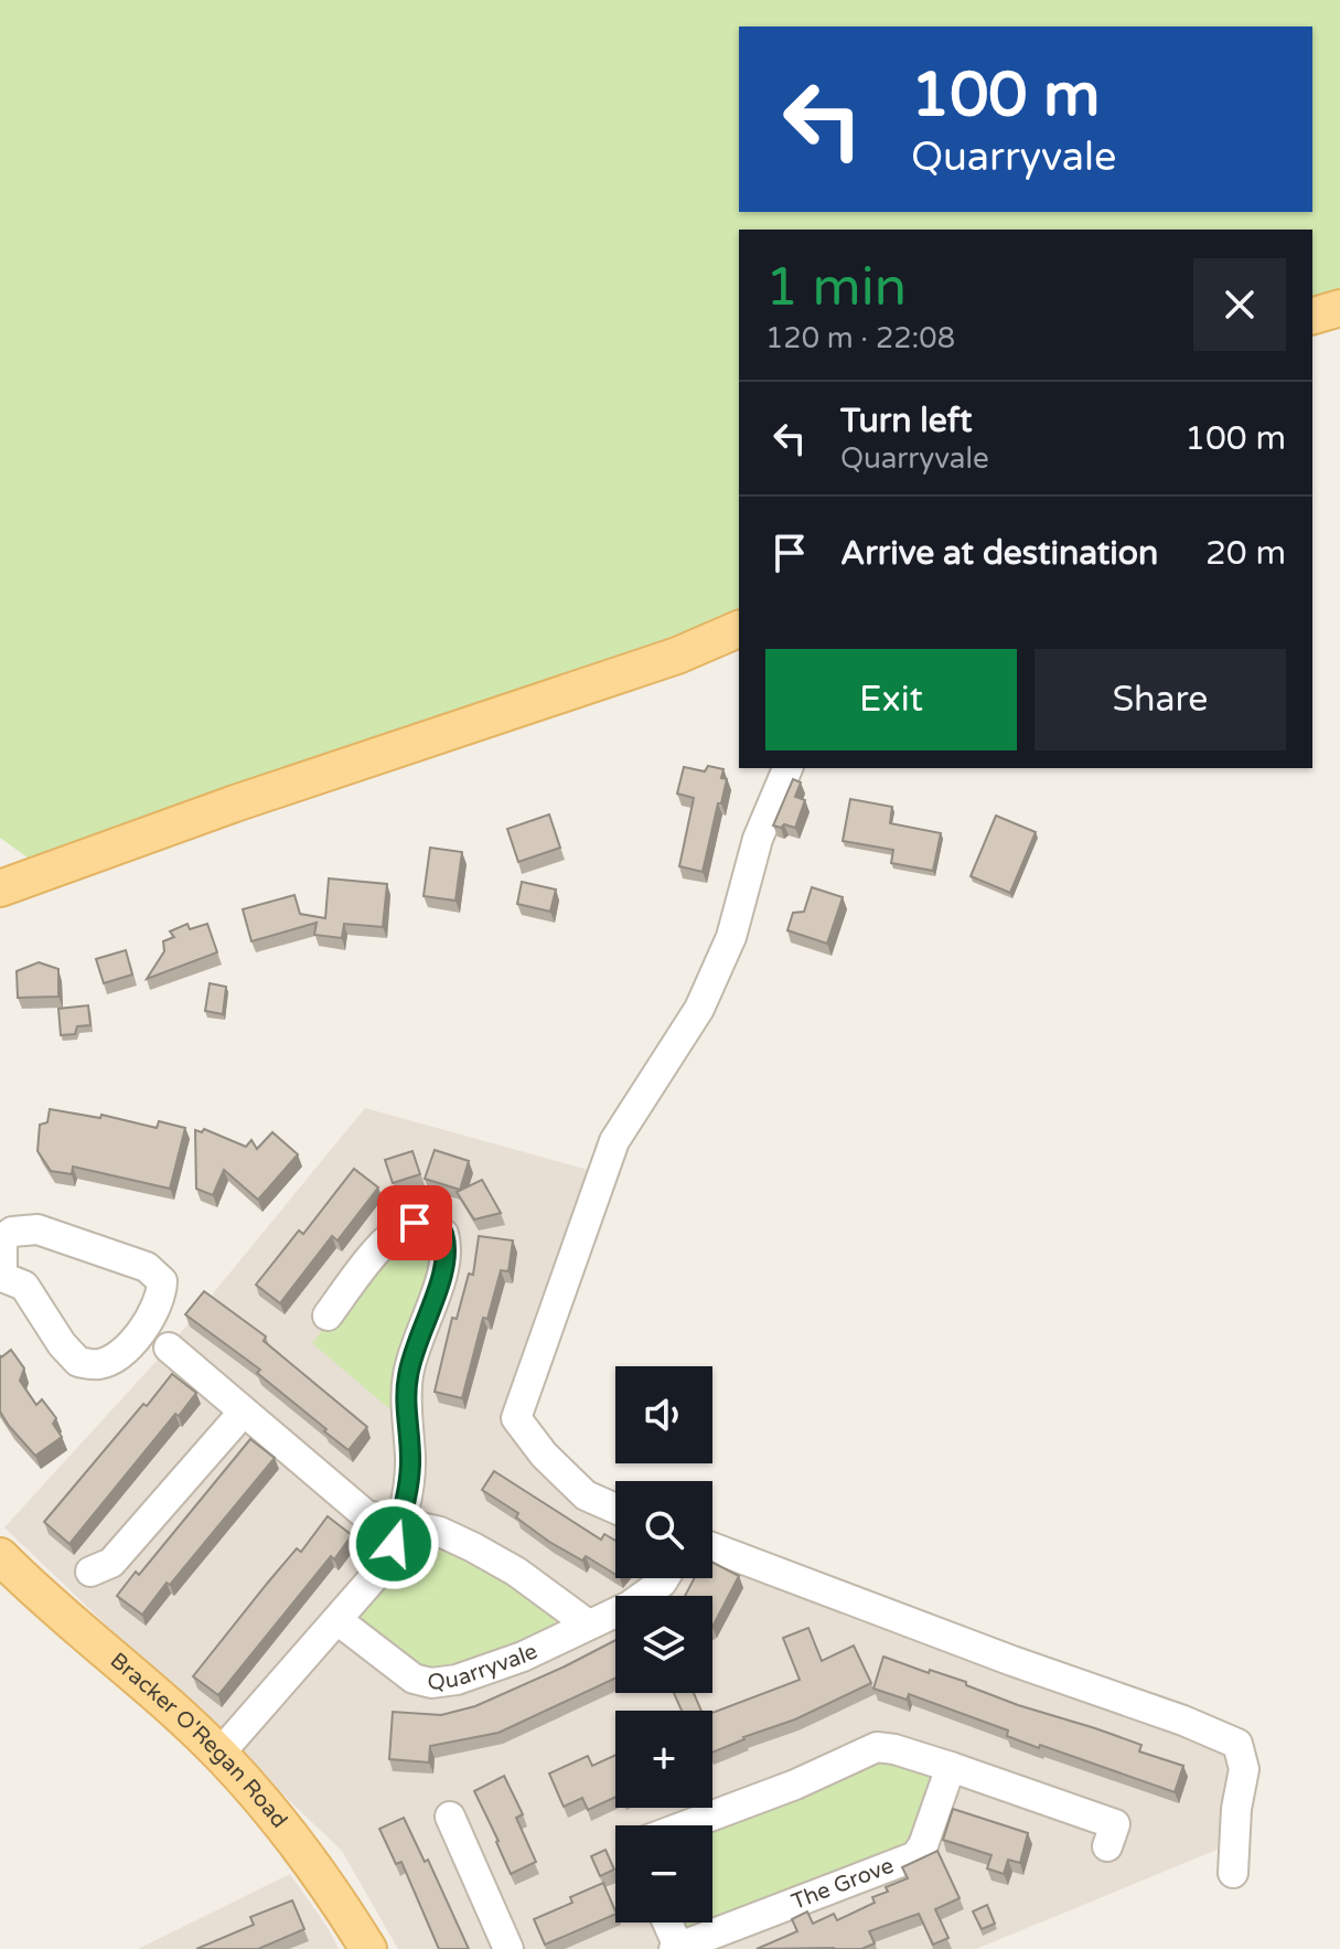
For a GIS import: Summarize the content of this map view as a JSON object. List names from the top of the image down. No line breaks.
{"streets":{"main road":["Bracker O'Regan Road"],"street":["Quarryvale","The Grove"]},"page":{"turn":["100 m","Quarryvale"],"heading":["1 min","120 m · 22:08"],"list":[{"name":"Turn left","note":"Quarryvale","value":"100 m"},{"name":"Arrive at destination","value":"20 m"}],"buttons":["Exit","Share"],"map_buttons":["+","−"]}}
